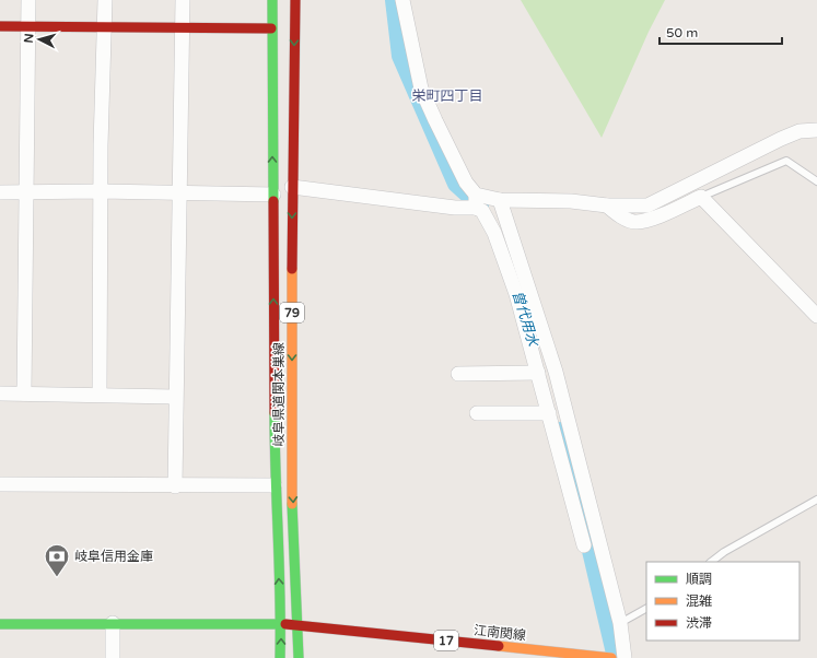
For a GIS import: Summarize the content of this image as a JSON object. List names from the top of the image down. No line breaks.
{"streets":{"main road":["79","岐阜県道関本巣線","江南関線","17"]},"crossings":[["岐阜県道関本巣線","江南関線"]],"districts":["栄町四丁目"],"water":["曽代用水"],"places":{"bank":["岐阜信用金庫"]},"legend":["順調","混雑","渋滞"],"scale_bar":"50 m","north":"left"}
